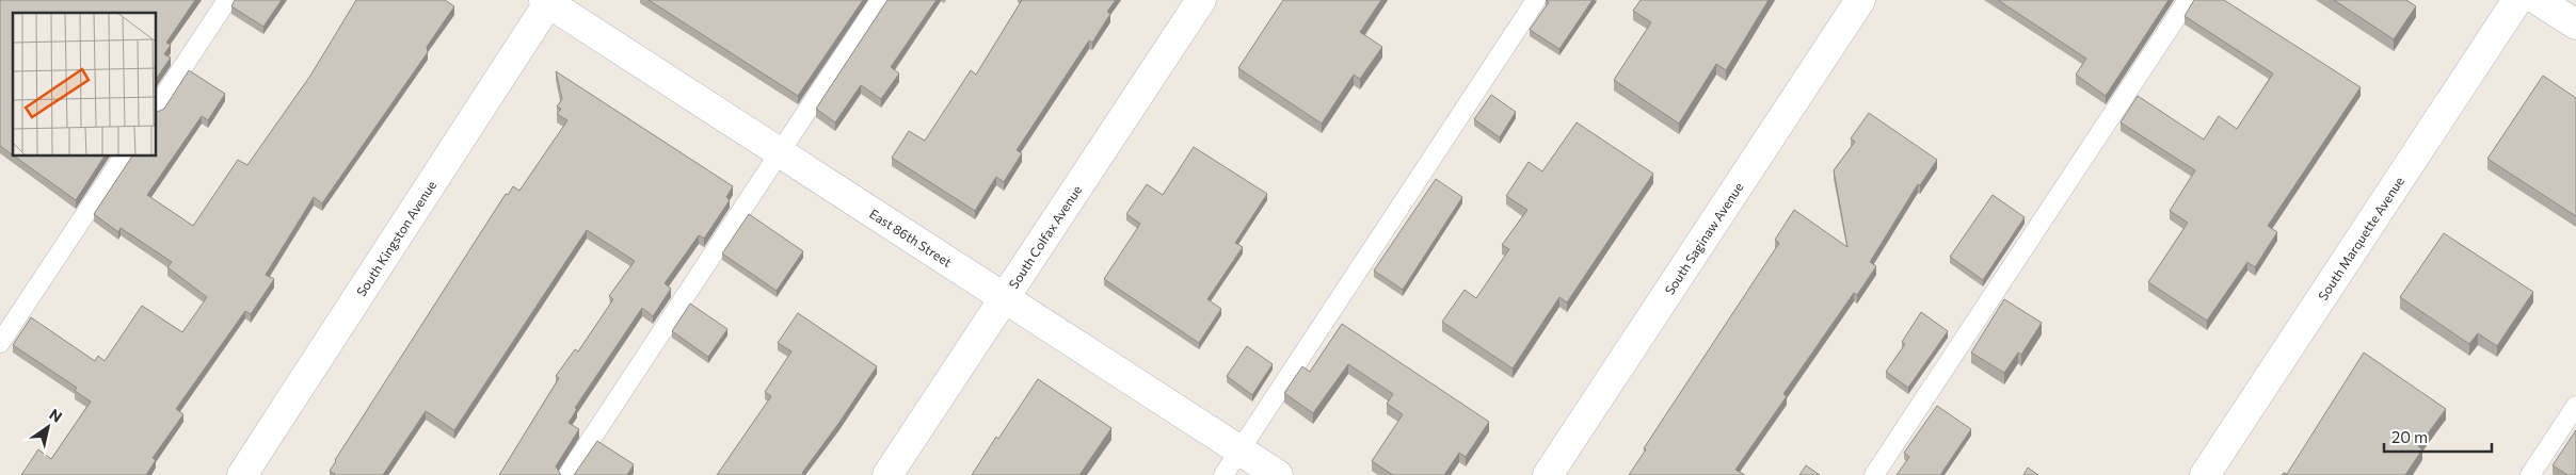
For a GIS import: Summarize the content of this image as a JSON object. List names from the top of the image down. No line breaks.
{"streets":{"street":["South Kingston Avenue","East 86th Street","South Colfax Avenue","South Saginaw Avenue","South Marquette Avenue"]},"crossings":[["South Kingston Avenue","East 86th Street"],["East 86th Street","South Colfax Avenue"]],"scale_bar":"20 m","north":"top right"}
